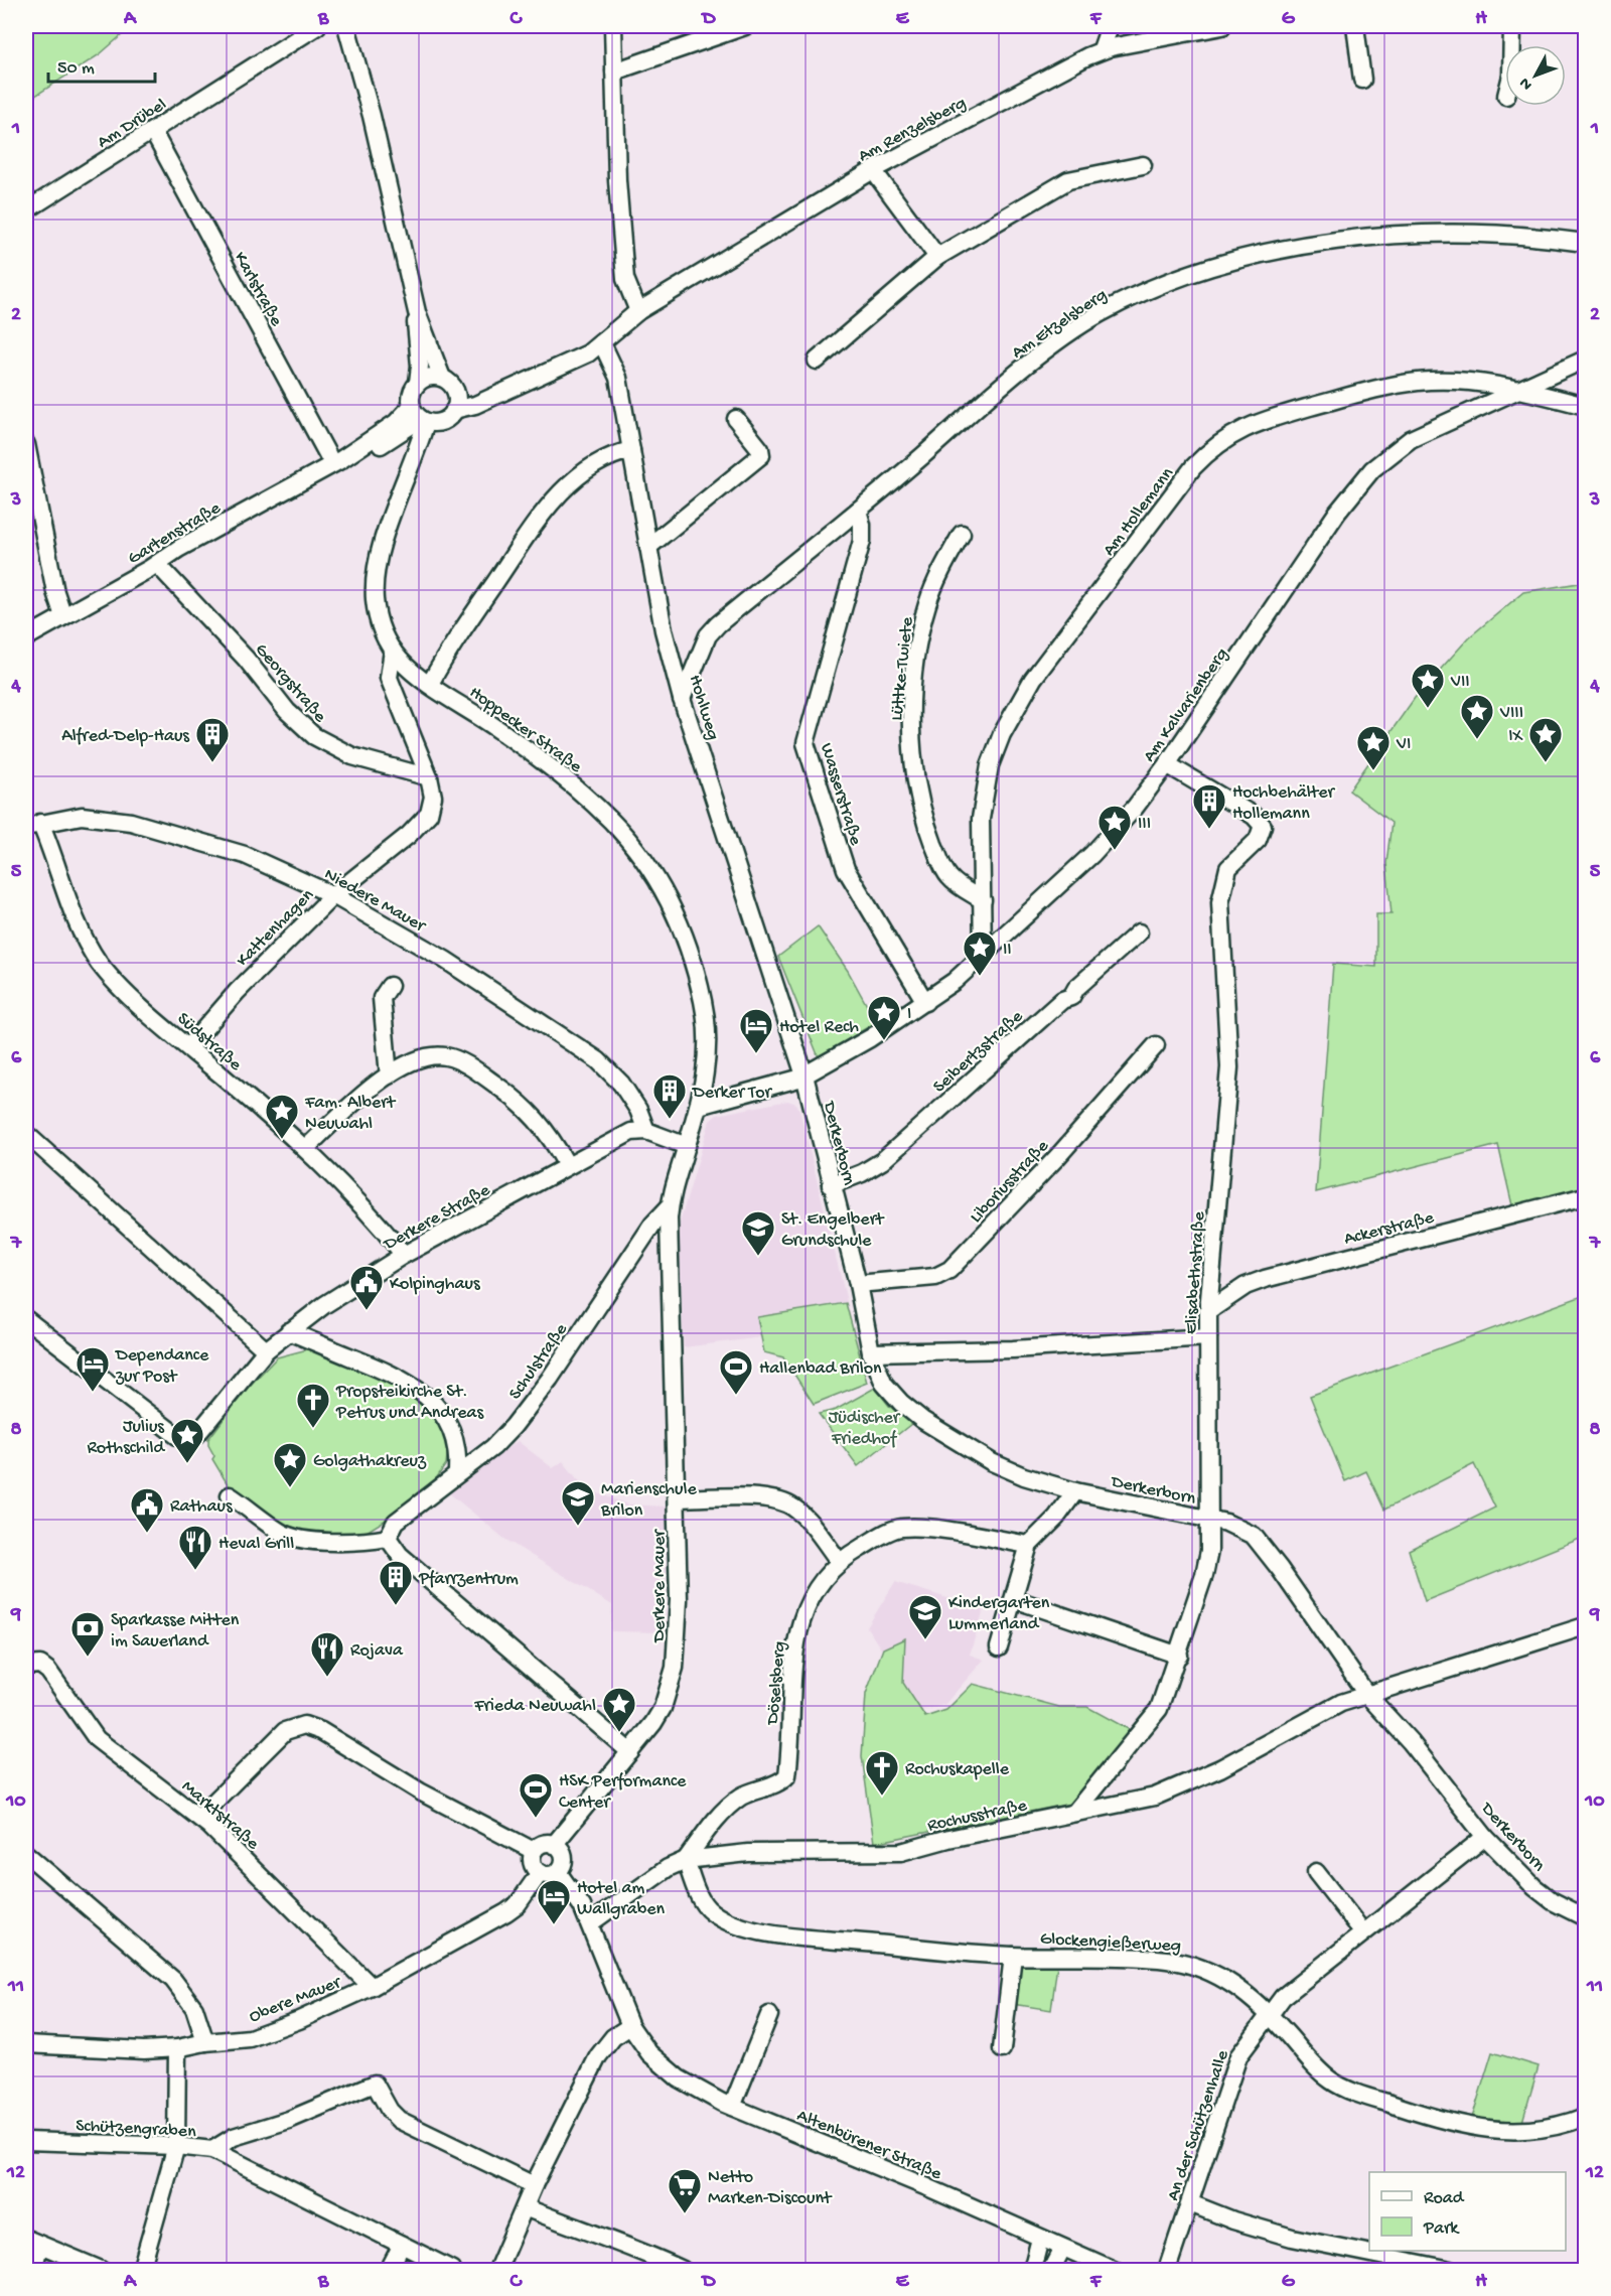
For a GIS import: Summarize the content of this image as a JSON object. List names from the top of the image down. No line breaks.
{"streets":{"street":["Am Drübel","Am Renzelsberg","Karlstraße","Am Etzelsberg","Am Hollemann","Gartenstraße","Lüttke-Twiete","Georgstraße","Am Kalvarienberg","Hohlweg","Hoppecker Straße","Wasserstraße","Niedere Mauer","Kattenhagen","Südstraße","Seibertzstraße","Derkerborn","Liboriusstraße","Derkere Straße","Ackerstraße","Elisabethstraße","Schulstraße","Derkere Mauer","Döselsberg","Marktstraße","Rochusstraße","Glockengießerweg","Obere Mauer","An der Schützenhalle","Schützengraben","Altenbürener Straße"]},"crossings":[["Am Drübel","Karlstraße"],["Am Renzelsberg","Hohlweg"],["Karlstraße","Gartenstraße"],["Am Etzelsberg","Hohlweg"],["Am Etzelsberg","Wasserstraße"],["Am Hollemann","Lüttke-Twiete"],["Am Hollemann","Am Kalvarienberg"],["Gartenstraße","Georgstraße"],["Gartenstraße","Hoppecker Straße"],["Georgstraße","Kattenhagen"],["Am Kalvarienberg","Hohlweg"],["Am Kalvarienberg","Wasserstraße"],["Am Kalvarienberg","Derkerborn"],["Am Kalvarienberg","Elisabethstraße"],["Am Kalvarienberg","Derkere Mauer"],["Hohlweg","Derkerborn"],["Hoppecker Straße","Kattenhagen"],["Hoppecker Straße","Derkere Mauer"],["Niedere Mauer","Kattenhagen"],["Niedere Mauer","Südstraße"],["Niedere Mauer","Derkere Straße"],["Kattenhagen","Südstraße"],["Südstraße","Derkere Straße"],["Seibertzstraße","Derkerborn"],["Derkerborn","Liboriusstraße"],["Derkerborn","Elisabethstraße"],["Derkerborn","Rochusstraße"],["Derkerborn","An der Schützenhalle"],["Ackerstraße","Elisabethstraße"],["Elisabethstraße","Rochusstraße"],["Schulstraße","Derkere Mauer"],["Derkere Mauer","Obere Mauer"],["Derkere Mauer","Altenbürener Straße"],["Döselsberg","Rochusstraße"],["Döselsberg","Glockengießerweg"],["Marktstraße","Obere Mauer"],["Rochusstraße","Glockengießerweg"],["Rochusstraße","Altenbürener Straße"],["Glockengießerweg","An der Schützenhalle"],["Obere Mauer","Altenbürener Straße"]],"parks":["Jüdischer Friedhof"],"places":{"place":["VII","VIII","IX","VI","III","II","I","Fam. Albert Neuwahl","Julius Rothschild","Golgathakreuz","Frieda Neuwahl"],"building":["Alfred-Delp-Haus","Hochbehälter Hollemann","Derker Tor","Pfarrzentrum"],"hotel":["Hotel Rech","Dependance zur Post","Hotel am Wallgraben"],"school or university":["St. Engelbert Grundschule","Marienschule Brilon","Kindergarten Lummerland"],"public building":["Kolpinghaus","Rathaus"],"sports":["Hallenbad Brilon","HSK Performance Center"],"church":["Propsteikirche St. Petrus und Andreas","Rochuskapelle"],"restaurant":["Heval Grill","Rojava"],"bank":["Sparkasse Mitten im Sauerland"],"supermarket":["Netto Marken-Discount"]},"legend":["Road","Park"],"scale_bar":"50 m","north":"bottom left","grid":{"columns":["A","B","C","D","E","F","G","H"],"rows":["1","2","3","4","5","6","7","8","9","10","11","12"]}}
